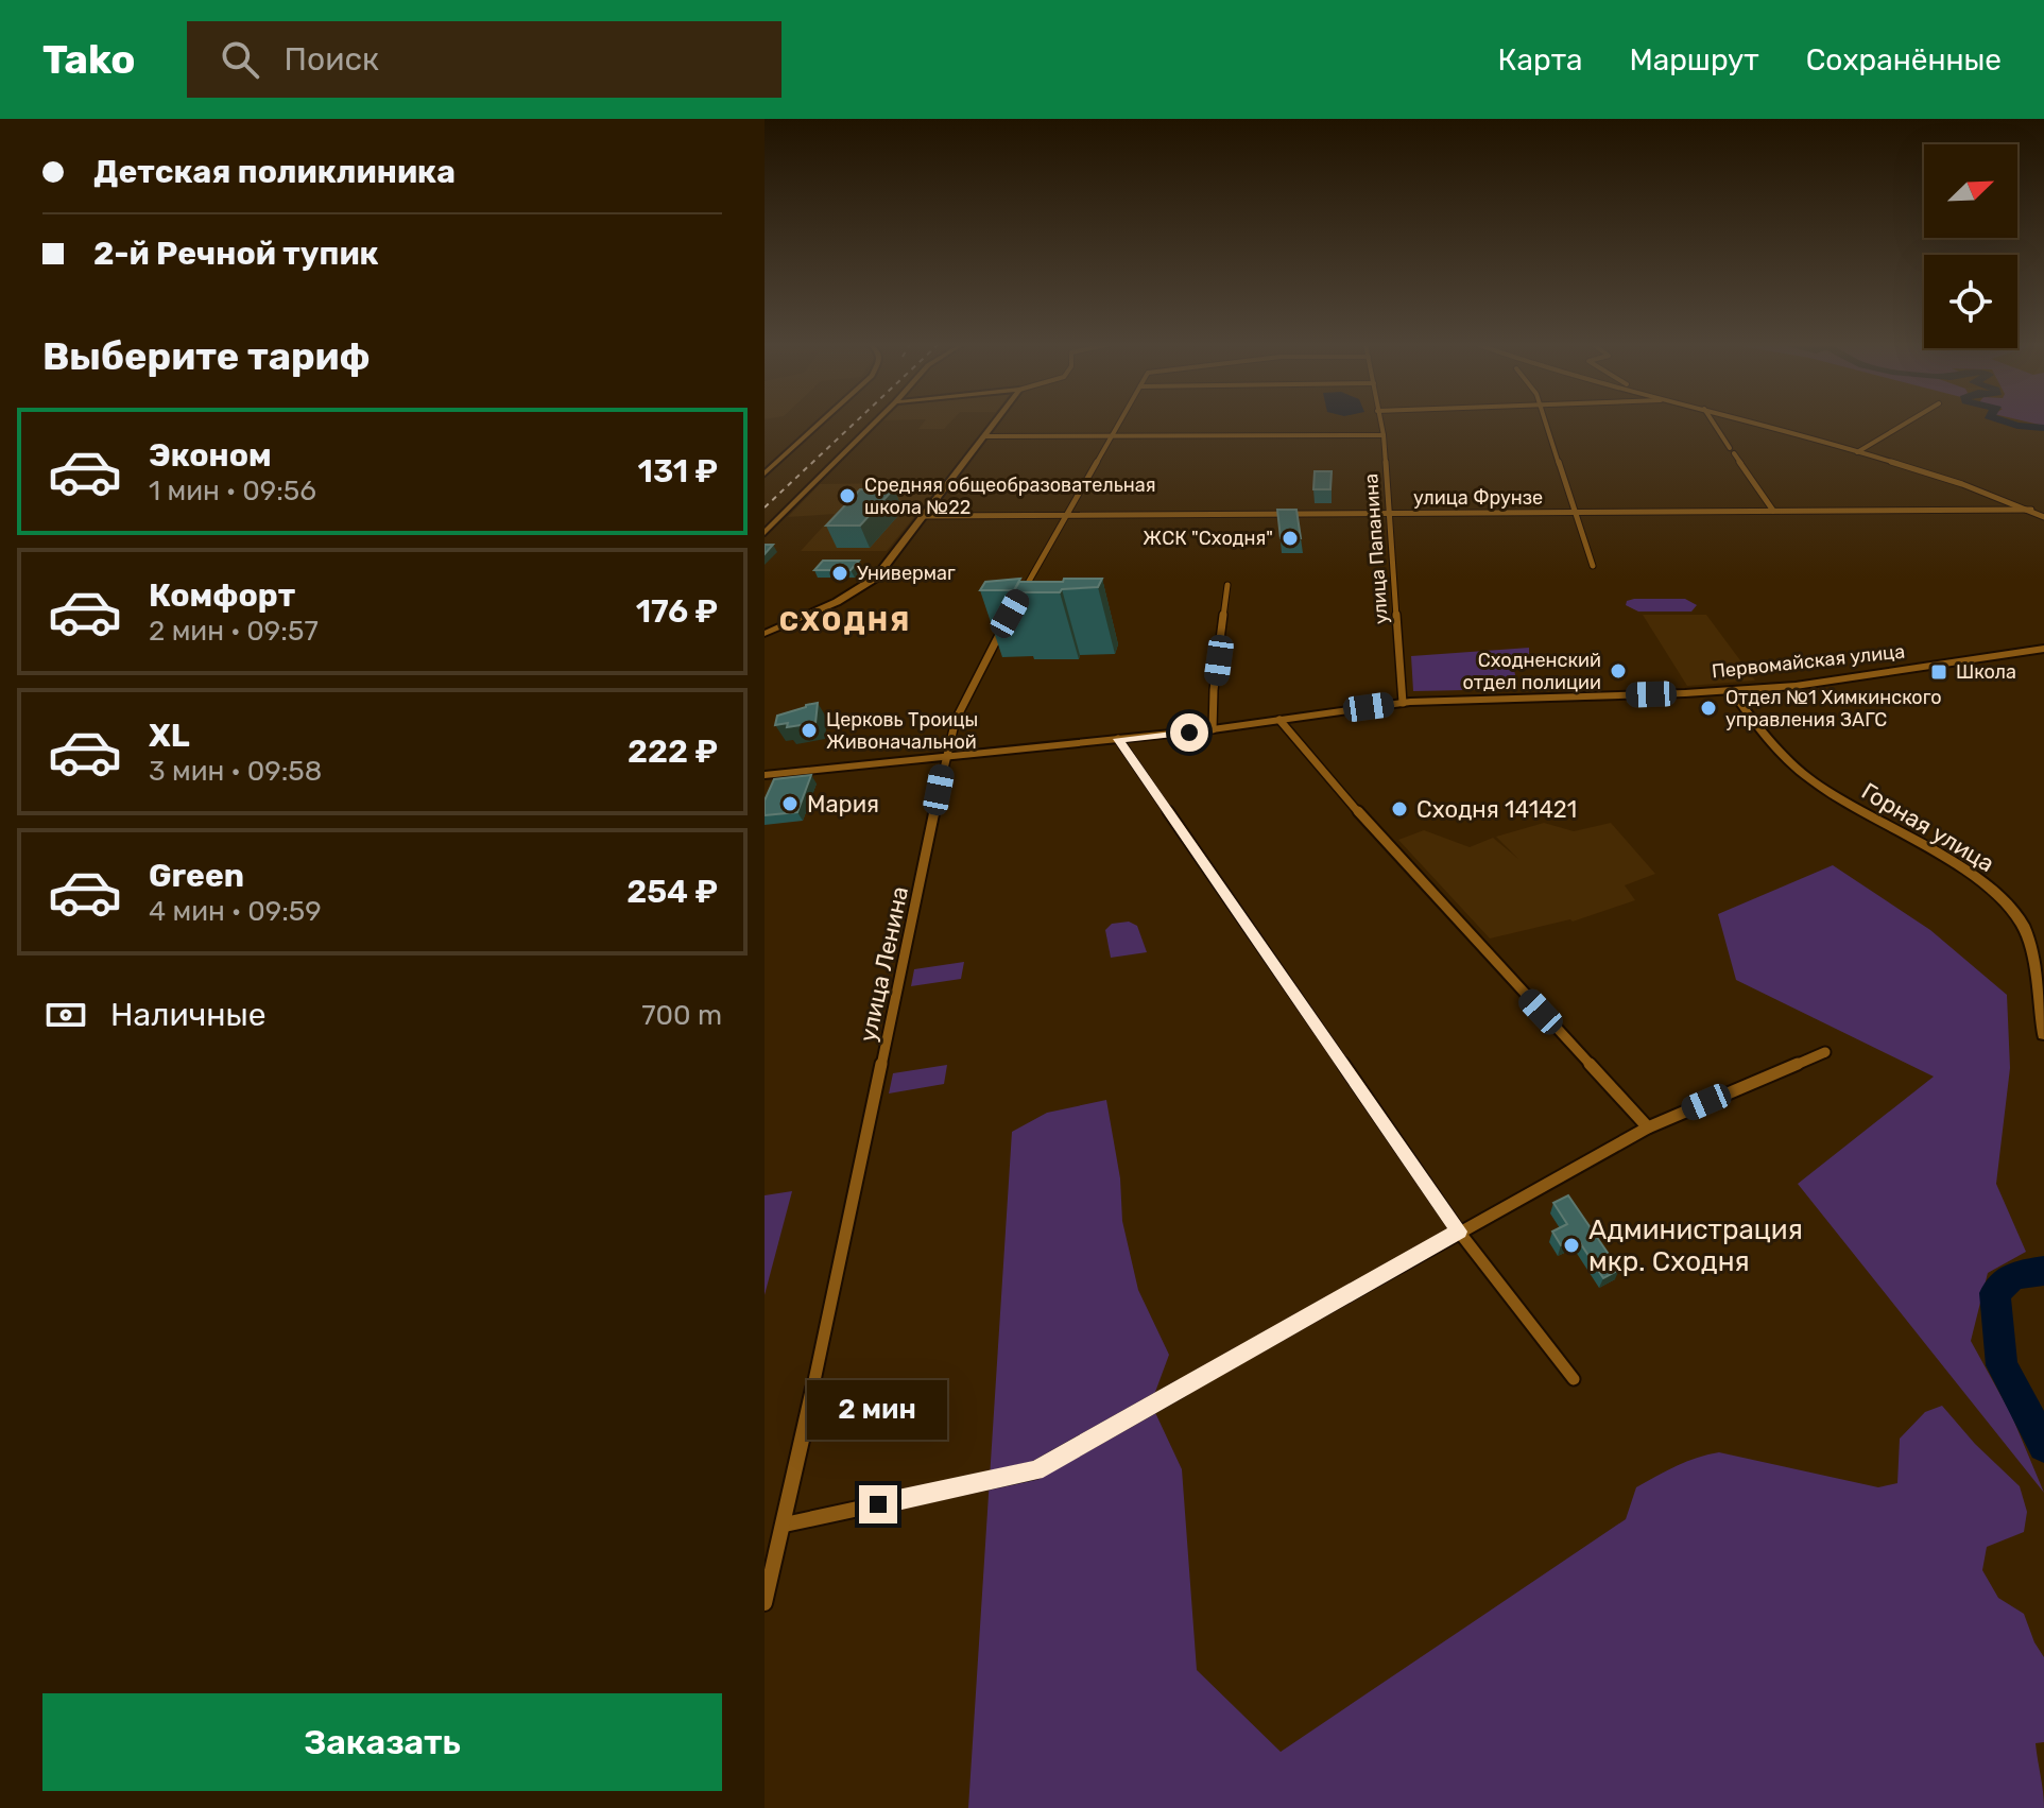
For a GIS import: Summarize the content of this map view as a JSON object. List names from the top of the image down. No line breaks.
{"streets":{"main road":["Первомайская улица"],"street":["улица Фрунзе","улица Папанина","Горная улица","улица Ленина"]},"crossings":[["улица Фрунзе","улица Папанина"],["улица Папанина","Первомайская улица"],["Первомайская улица","Горная улица"],["Первомайская улица","улица Ленина"]],"districts":["СХОДНЯ"],"places":{"other":["Средняя общеобразовательная школа №22","ЖСК \"Сходня\"","Универмаг","Сходненский отдел полиции","Отдел №1 Химкинского управления ЗАГС","Церковь Троицы Живоначальной","Мария","Сходня 141421","Администрация мкр. Сходня"],"transit":["Школа"]},"north":"top right","page":{"header":"Tako","search":"Поиск","nav":["Карта","Маршрут","Сохранённые"],"banner":["Детская поликлиника","2-й Речной тупик"],"heading":"Выберите тариф","list":[{"name":"Эконом","note":"1 мин · 09:56","value":"131 ₽"},{"name":"Комфорт","note":"2 мин · 09:57","value":"176 ₽"},{"name":"XL","note":"3 мин · 09:58","value":"222 ₽"},{"name":"Green","note":"4 мин · 09:59","value":"254 ₽"}],"pay":["Наличные","700 m"],"bubble":"2 мин","buttons":"Заказать"}}
